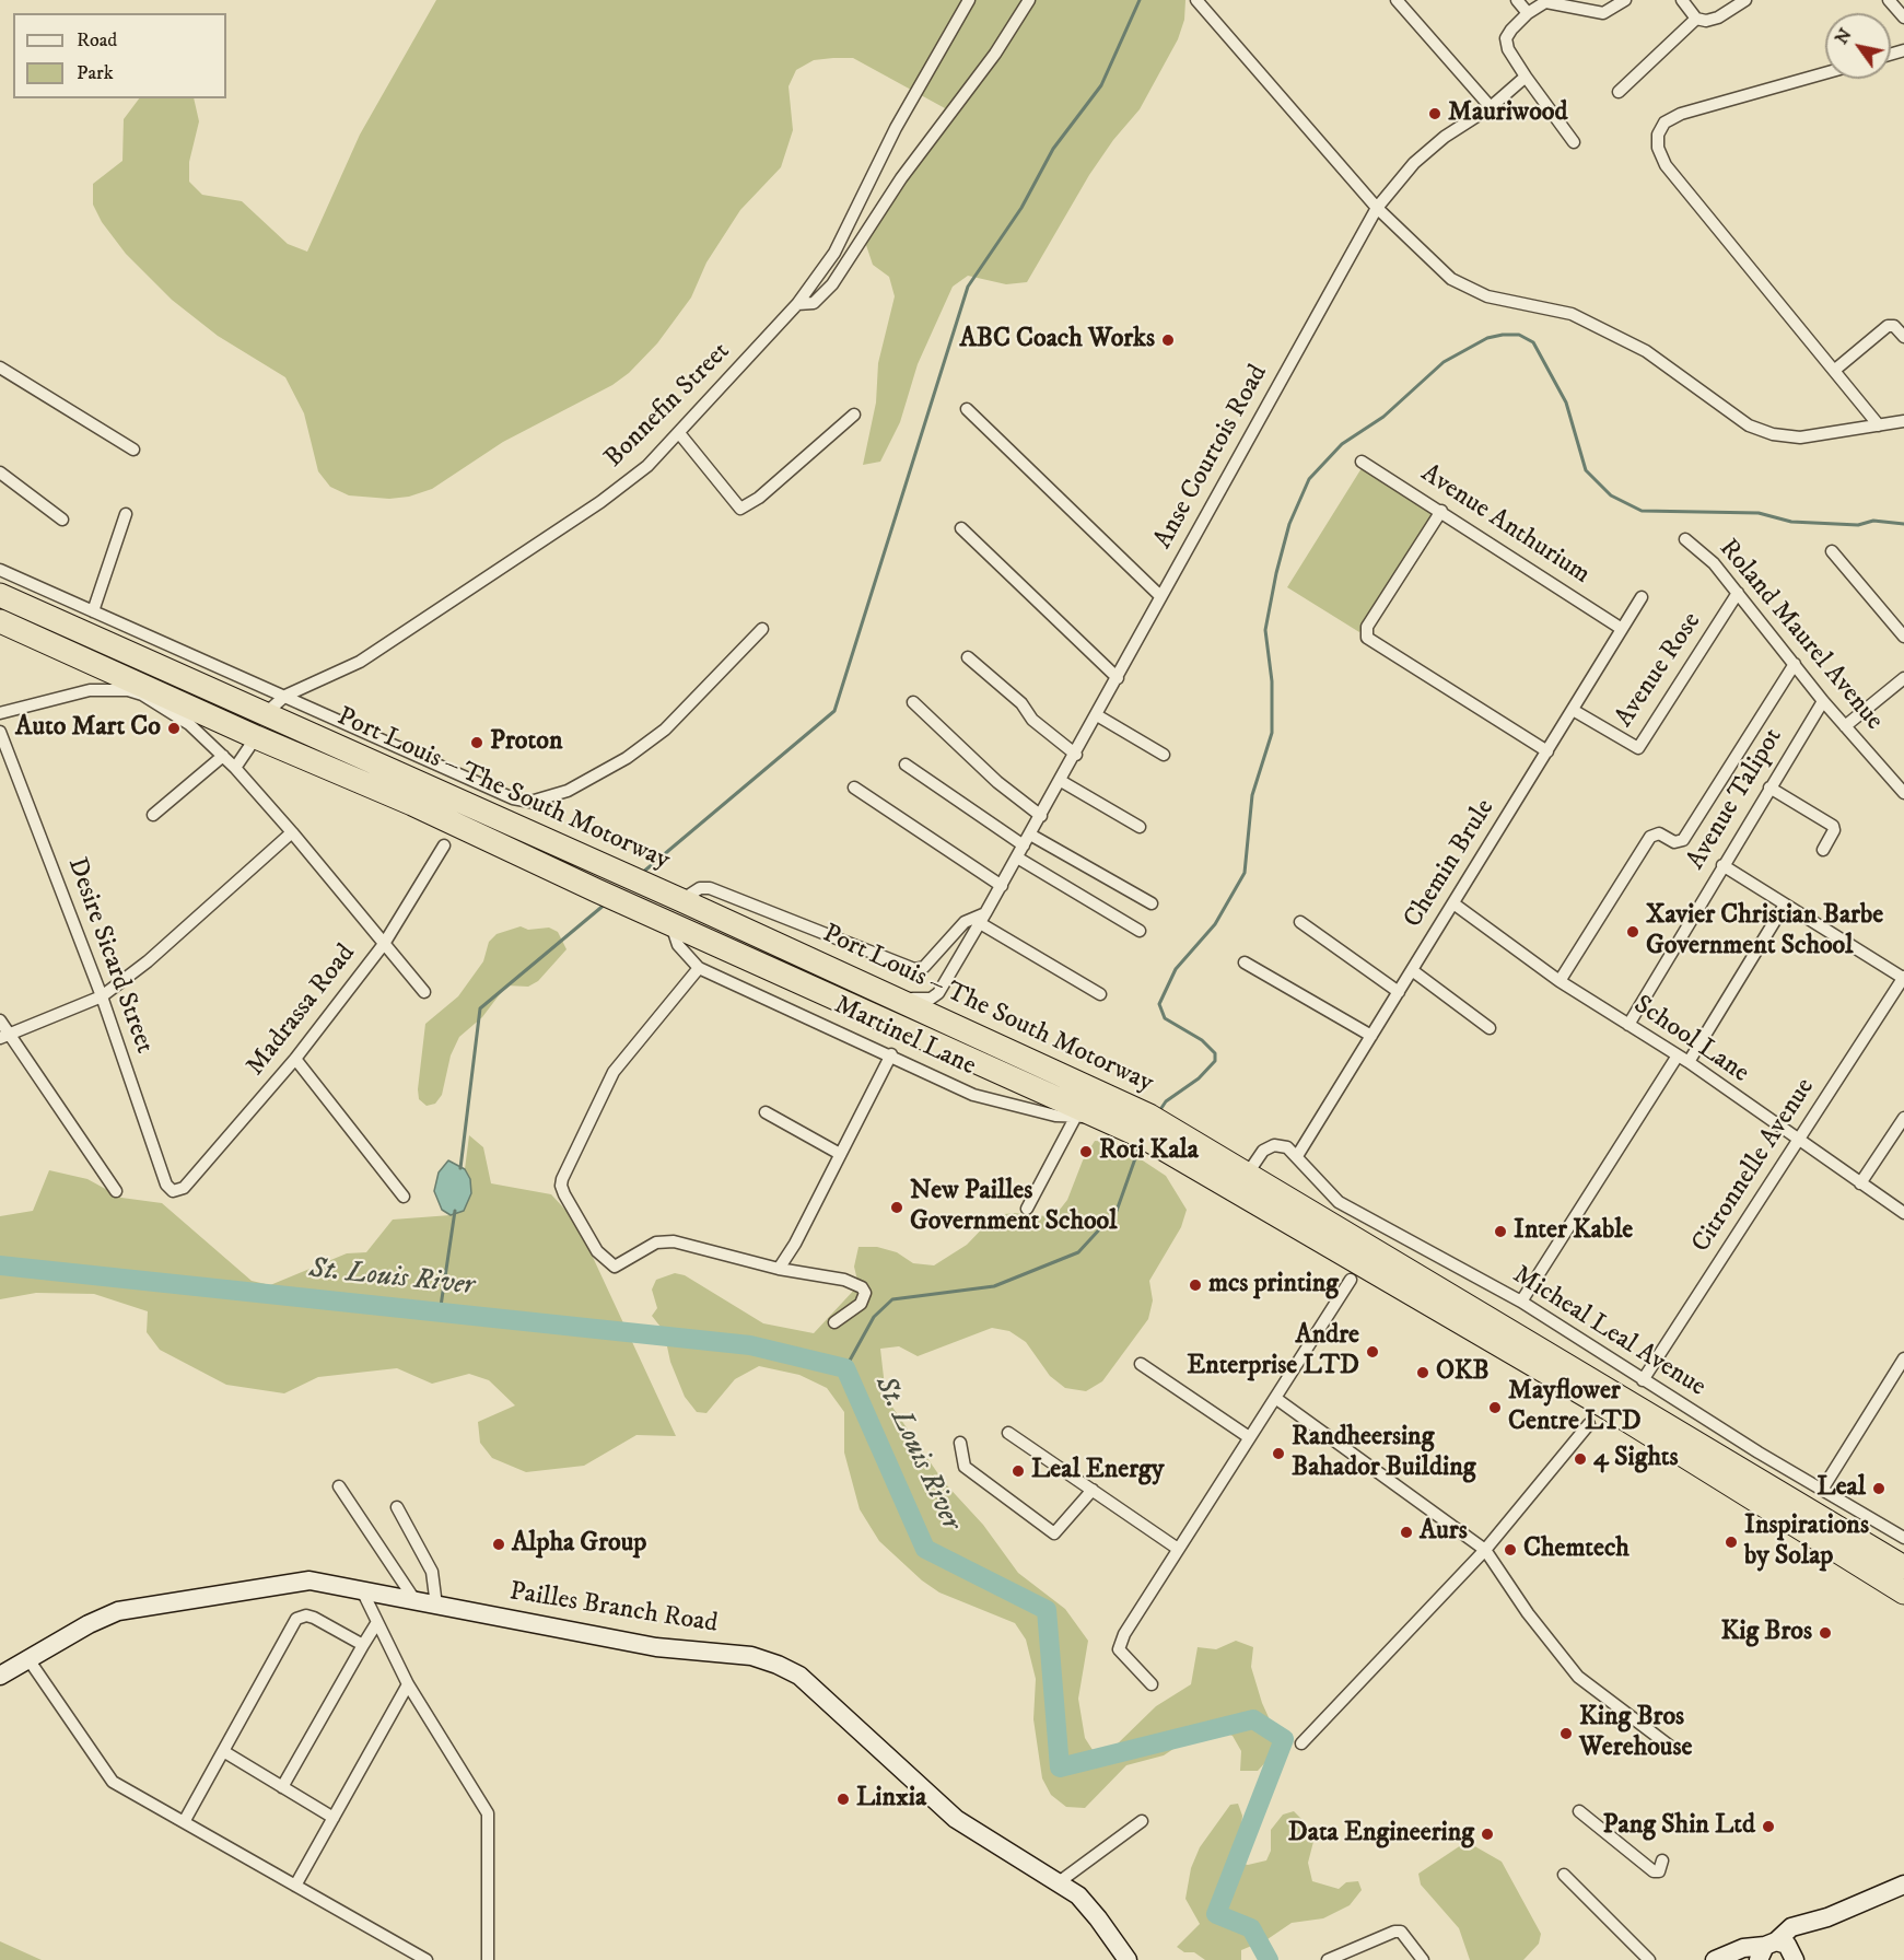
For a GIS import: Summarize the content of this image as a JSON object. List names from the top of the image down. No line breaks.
{"streets":{"highway":["Port Louis – The South Motorway"],"main road":["Pailles Branch Road"],"street":["Bonnefin Street","Anse Courtois Road","Avenue Anthurium","Roland Maurel Avenue","Avenue Rose","Avenue Talipot","Chemin Brule","Desire Sicard Street","Madrassa Road","Martinel Lane","School Lane","Citronnelle Avenue","Micheal Leal Avenue"]},"crossings":[["Bonnefin Street","Port Louis – The South Motorway"],["Avenue Anthurium","Chemin Brule"],["Roland Maurel Avenue","Avenue Rose"],["Roland Maurel Avenue","Avenue Talipot"],["Avenue Rose","Chemin Brule"],["Port Louis – The South Motorway","Martinel Lane"],["Avenue Talipot","School Lane"],["Chemin Brule","School Lane"],["Chemin Brule","Micheal Leal Avenue"],["Desire Sicard Street","Madrassa Road"],["School Lane","Citronnelle Avenue"],["Citronnelle Avenue","Micheal Leal Avenue"]],"water":["St. Louis River"],"places":["Mauriwood","ABC Coach Works","Auto Mart Co","Proton","Xavier Christian Barbe Government School","Roti Kala","New Pailles Government School","Inter Kable","mcs printing","Andre Enterprise LTD","OKB","Mayflower Centre LTD","Randheersing Bahador Building","4 Sights","Leal Energy","Leal","Aurs","Inspirations by Solap","Alpha Group","Chemtech","Kig Bros","King Bros Werehouse","Linxia","Pang Shin Ltd","Data Engineering"],"legend":["Road","Park"],"north":"top left"}
